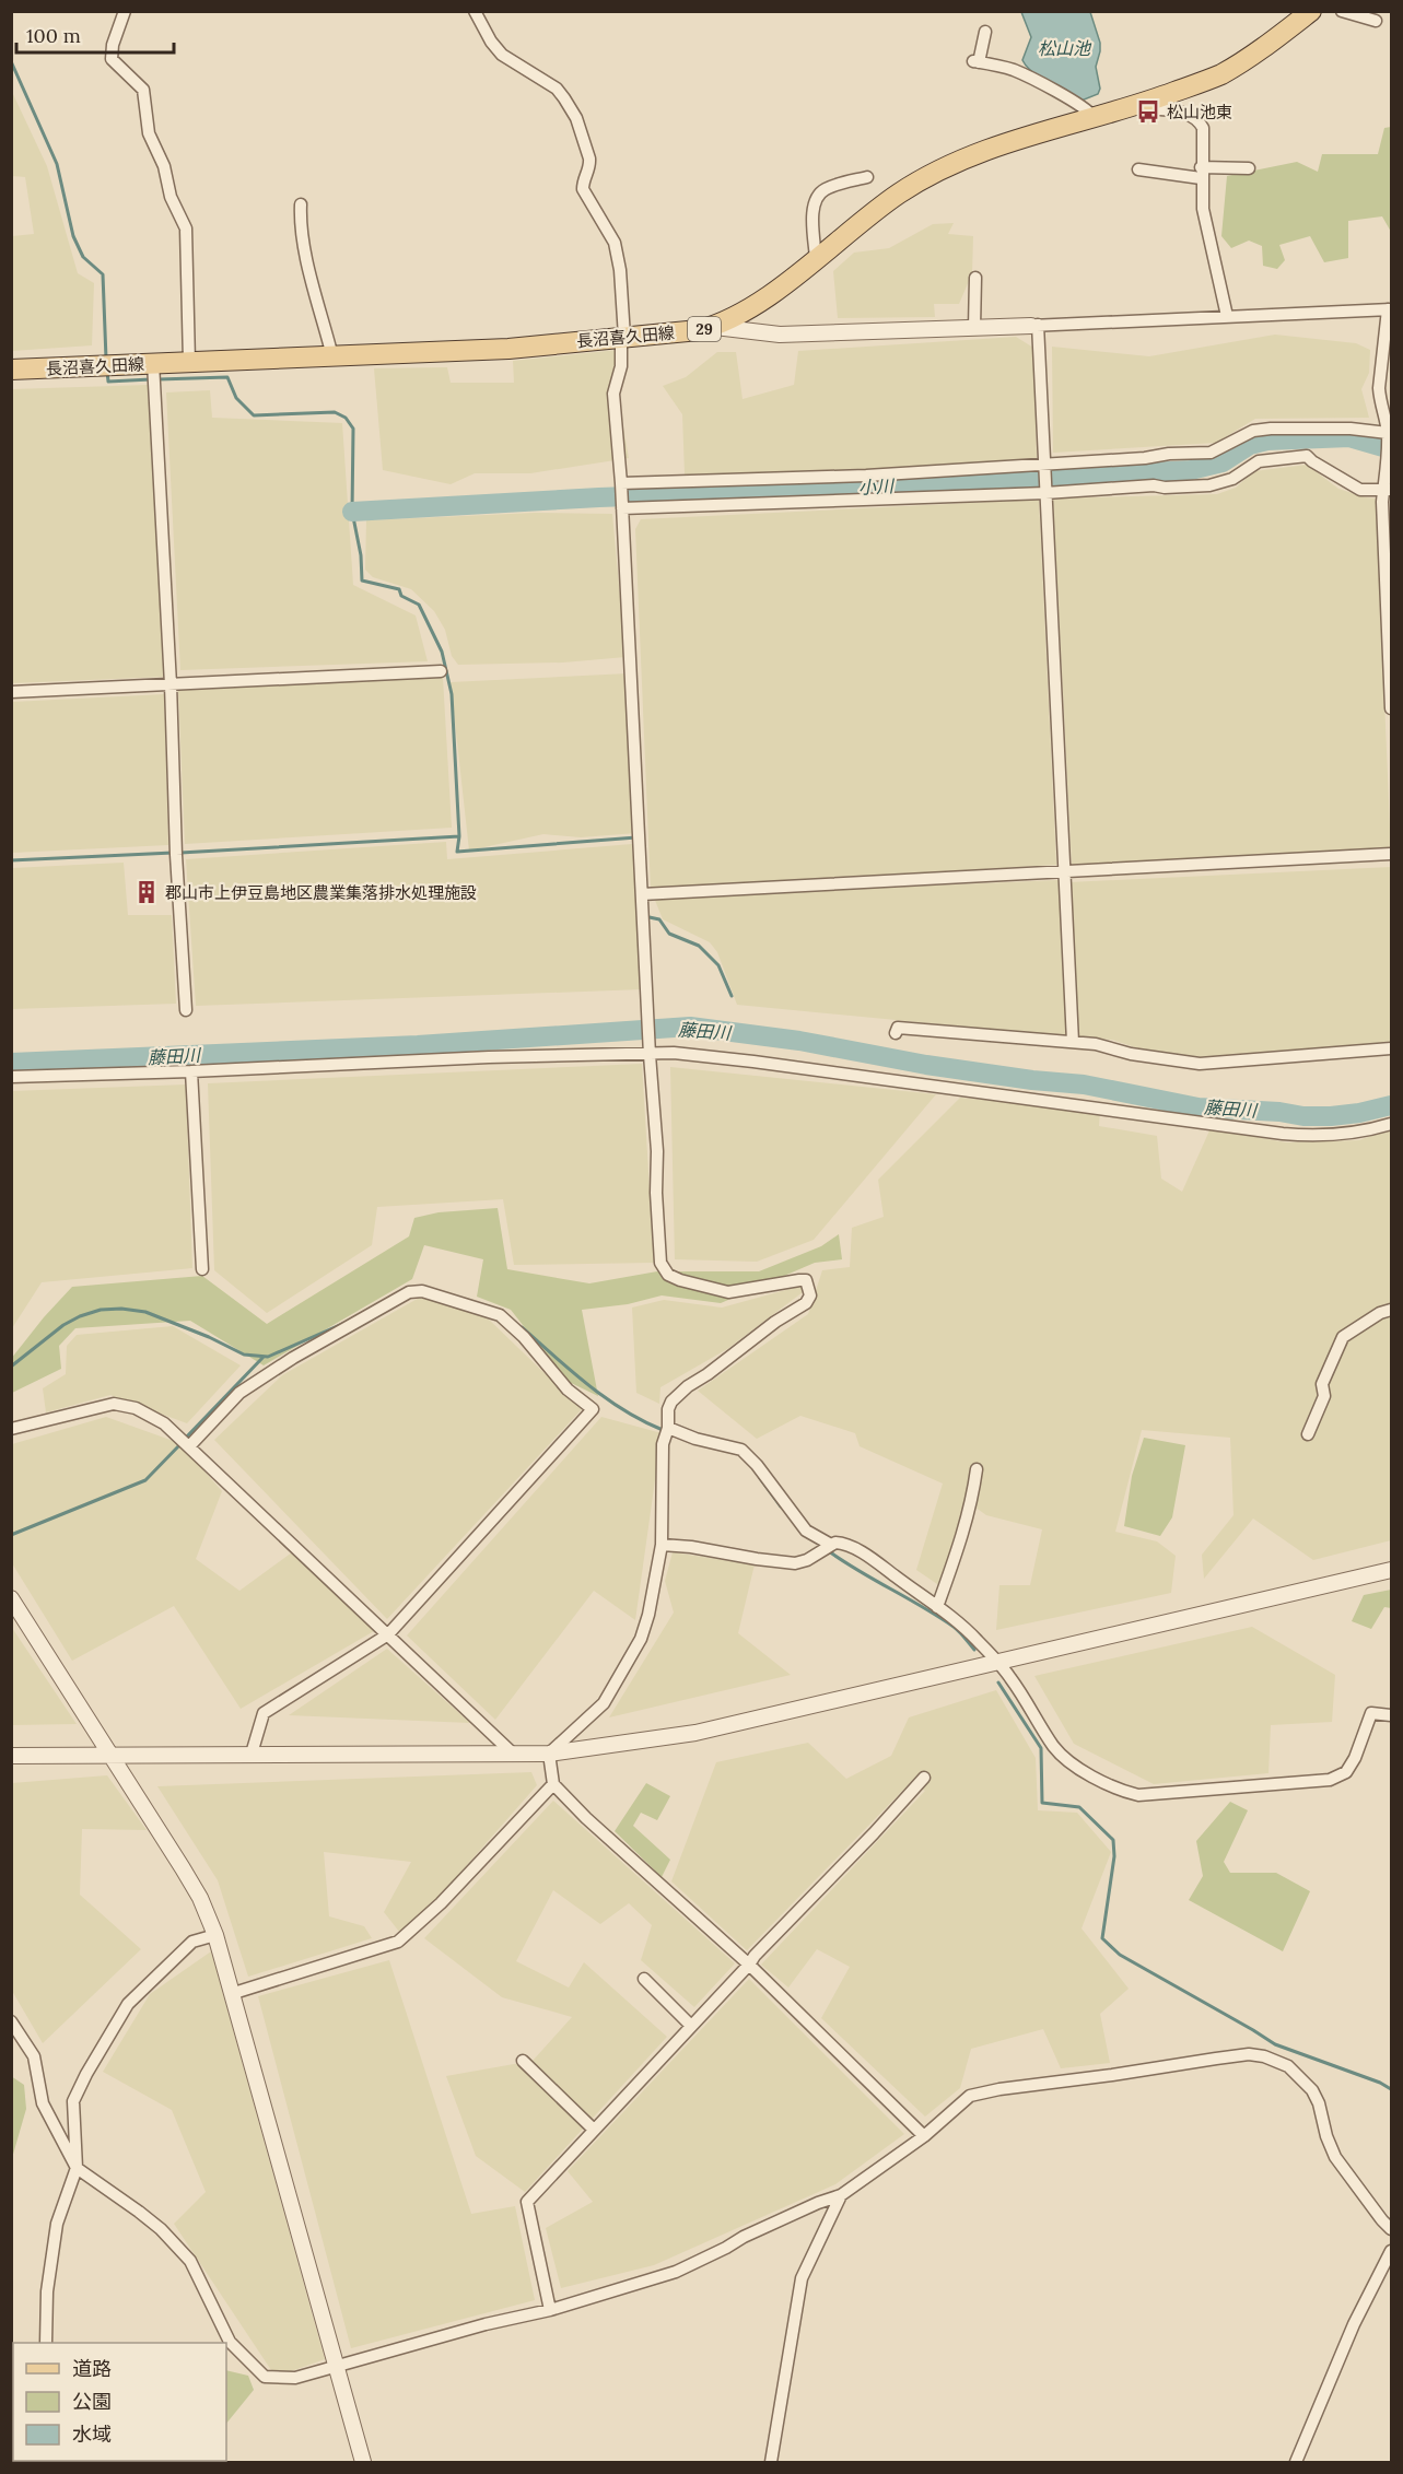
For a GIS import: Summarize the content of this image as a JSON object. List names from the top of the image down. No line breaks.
{"streets":{"main road":["29","長沼喜久田線"]},"water":["松山池","小川","藤田川"],"places":{"bus stop":["松山池東"],"building":["郡山市上伊豆島地区農業集落排水処理施設"]},"legend":["道路","公園","水域"],"scale_bar":"100 m"}
